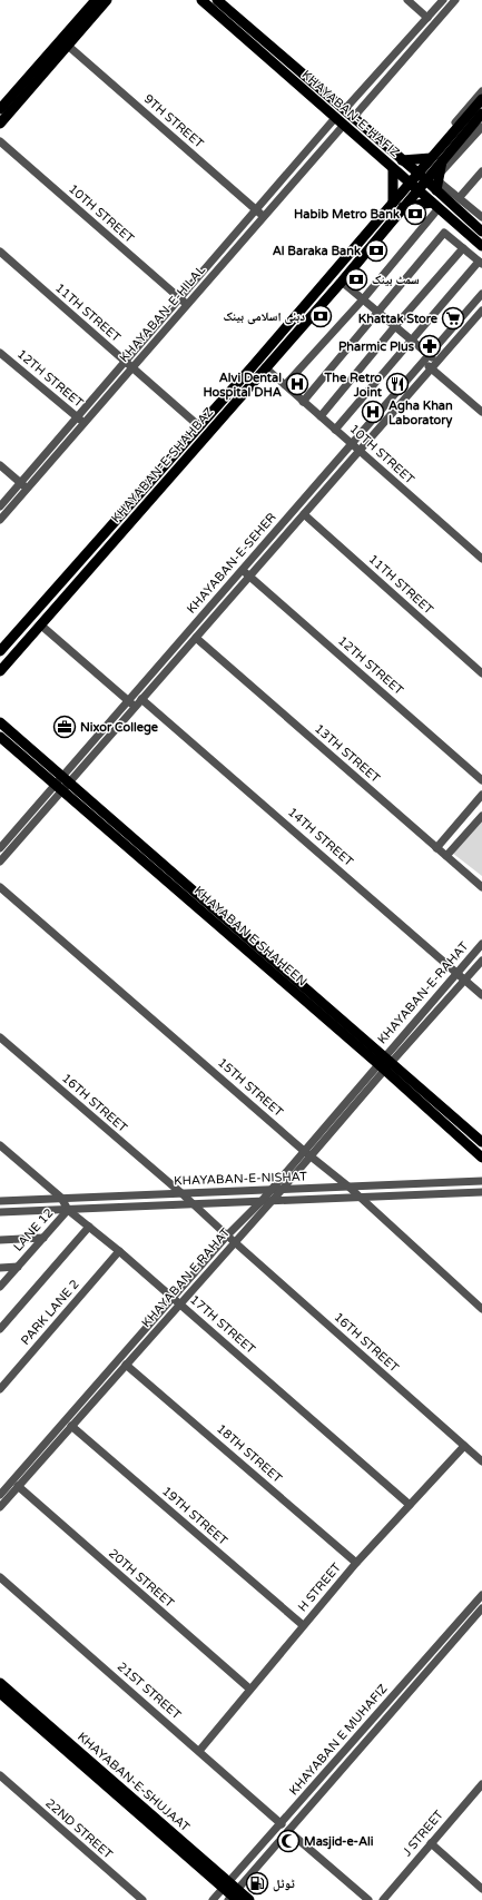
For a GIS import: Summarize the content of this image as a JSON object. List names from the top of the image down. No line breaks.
{"streets":{"main road":["KHAYABAN-E-HAFIZ","KHAYABAN-E-SHAHBAZ","KHAYABAN E SHAHEEN","KHAYABAN-E-SHUJAAT"],"street":["9TH STREET","10TH STREET","11TH STREET","KHAYABAN-E-HILAL","12TH STREET","KHAYABAN-E-SEHER","13TH STREET","14TH STREET","KHAYABAN-E-RAHAT","15TH STREET","16TH STREET","KHAYABAN-E-NISHAT","LANE 12","KHAYABAN E RAHAT","PARK LANE 2","17TH STREET","18TH STREET","19TH STREET","20TH STREET","H STREET","21ST STREET","KHAYABAN E MUHAFIZ","22ND STREET","J STREET"]},"crossings":[["KHAYABAN-E-HAFIZ","KHAYABAN-E-HILAL"],["KHAYABAN-E-HAFIZ","KHAYABAN-E-SHAHBAZ"],["9TH STREET","KHAYABAN-E-HILAL"],["10TH STREET","KHAYABAN-E-HILAL"],["10TH STREET","KHAYABAN-E-SHAHBAZ"],["10TH STREET","KHAYABAN-E-SEHER"],["11TH STREET","KHAYABAN-E-HILAL"],["11TH STREET","KHAYABAN-E-SHAHBAZ"],["11TH STREET","KHAYABAN-E-SEHER"],["KHAYABAN-E-HILAL","12TH STREET"],["12TH STREET","KHAYABAN-E-SEHER"],["KHAYABAN-E-SEHER","13TH STREET"],["KHAYABAN-E-SEHER","14TH STREET"],["KHAYABAN-E-SEHER","KHAYABAN E SHAHEEN"],["14TH STREET","KHAYABAN-E-RAHAT"],["KHAYABAN E SHAHEEN","KHAYABAN-E-RAHAT"],["KHAYABAN E SHAHEEN","KHAYABAN E RAHAT"],["KHAYABAN-E-RAHAT","KHAYABAN E RAHAT"],["15TH STREET","KHAYABAN-E-NISHAT"],["15TH STREET","KHAYABAN E RAHAT"],["16TH STREET","KHAYABAN-E-NISHAT"],["16TH STREET","KHAYABAN E RAHAT"],["16TH STREET","H STREET"],["KHAYABAN-E-NISHAT","LANE 12"],["KHAYABAN-E-NISHAT","KHAYABAN E RAHAT"],["KHAYABAN-E-NISHAT","17TH STREET"],["LANE 12","17TH STREET"],["KHAYABAN E RAHAT","17TH STREET"],["KHAYABAN E RAHAT","18TH STREET"],["KHAYABAN E RAHAT","19TH STREET"],["KHAYABAN E RAHAT","20TH STREET"],["PARK LANE 2","17TH STREET"],["17TH STREET","H STREET"],["18TH STREET","H STREET"],["19TH STREET","H STREET"],["20TH STREET","H STREET"],["H STREET","21ST STREET"],["21ST STREET","KHAYABAN E MUHAFIZ"],["KHAYABAN E MUHAFIZ","KHAYABAN-E-SHUJAAT"]],"places":{"bank":["Habib Metro Bank","Al Baraka Bank","سمٹ بینک","دبئی اسلامی بینک"],"supermarket":["Khattak Store"],"pharmacy":["Pharmic Plus"],"hospital":["Alvi Dental Hospital DHA","Agha Khan Laboratory"],"restaurant":["The Retro Joint"],"office":["Nixor College"],"mosque":["Masjid-e-Ali"],"fuel station":["ٹوٹل"]}}
